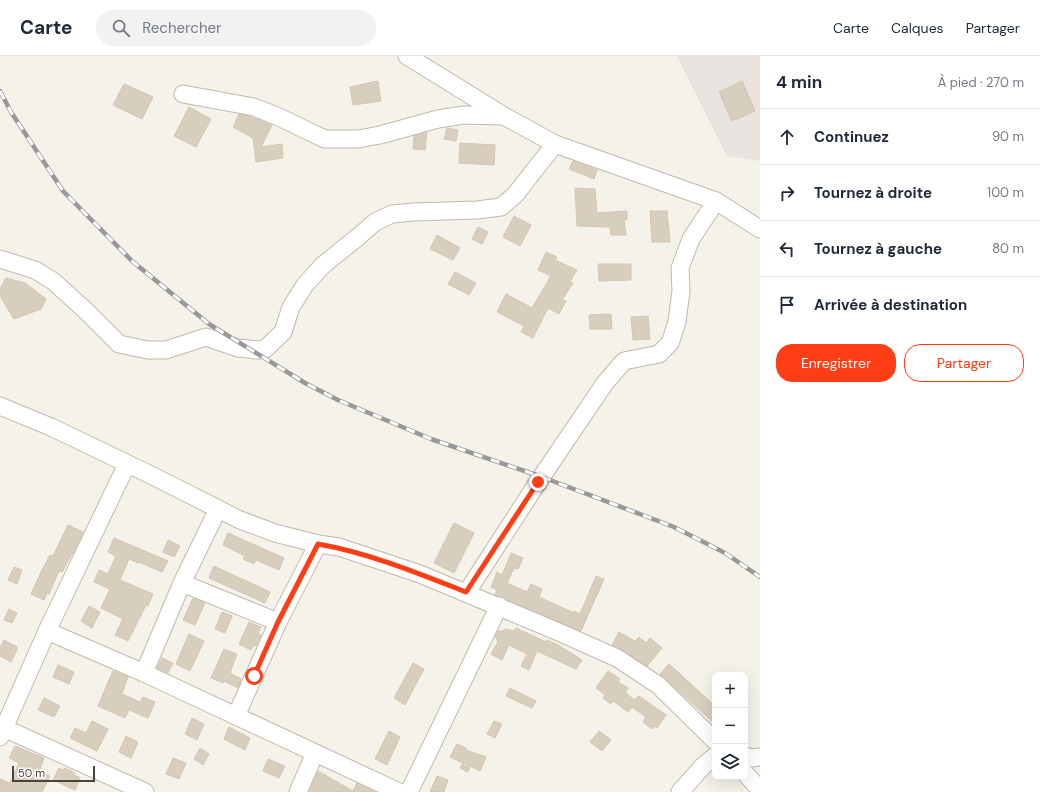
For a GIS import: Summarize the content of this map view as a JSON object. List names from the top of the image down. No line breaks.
{"scale_bar":"50 m","page":{"header":"Carte","search":"Rechercher","nav":["Carte","Calques","Partager"],"heading":["4 min","À pied · 270 m"],"list":[["Continuez","90 m"],["Tournez à droite","100 m"],["Tournez à gauche","80 m"],"Arrivée à destination"],"buttons":["Enregistrer","Partager"],"map_buttons":["+","−"],"scale":"50 m"}}
